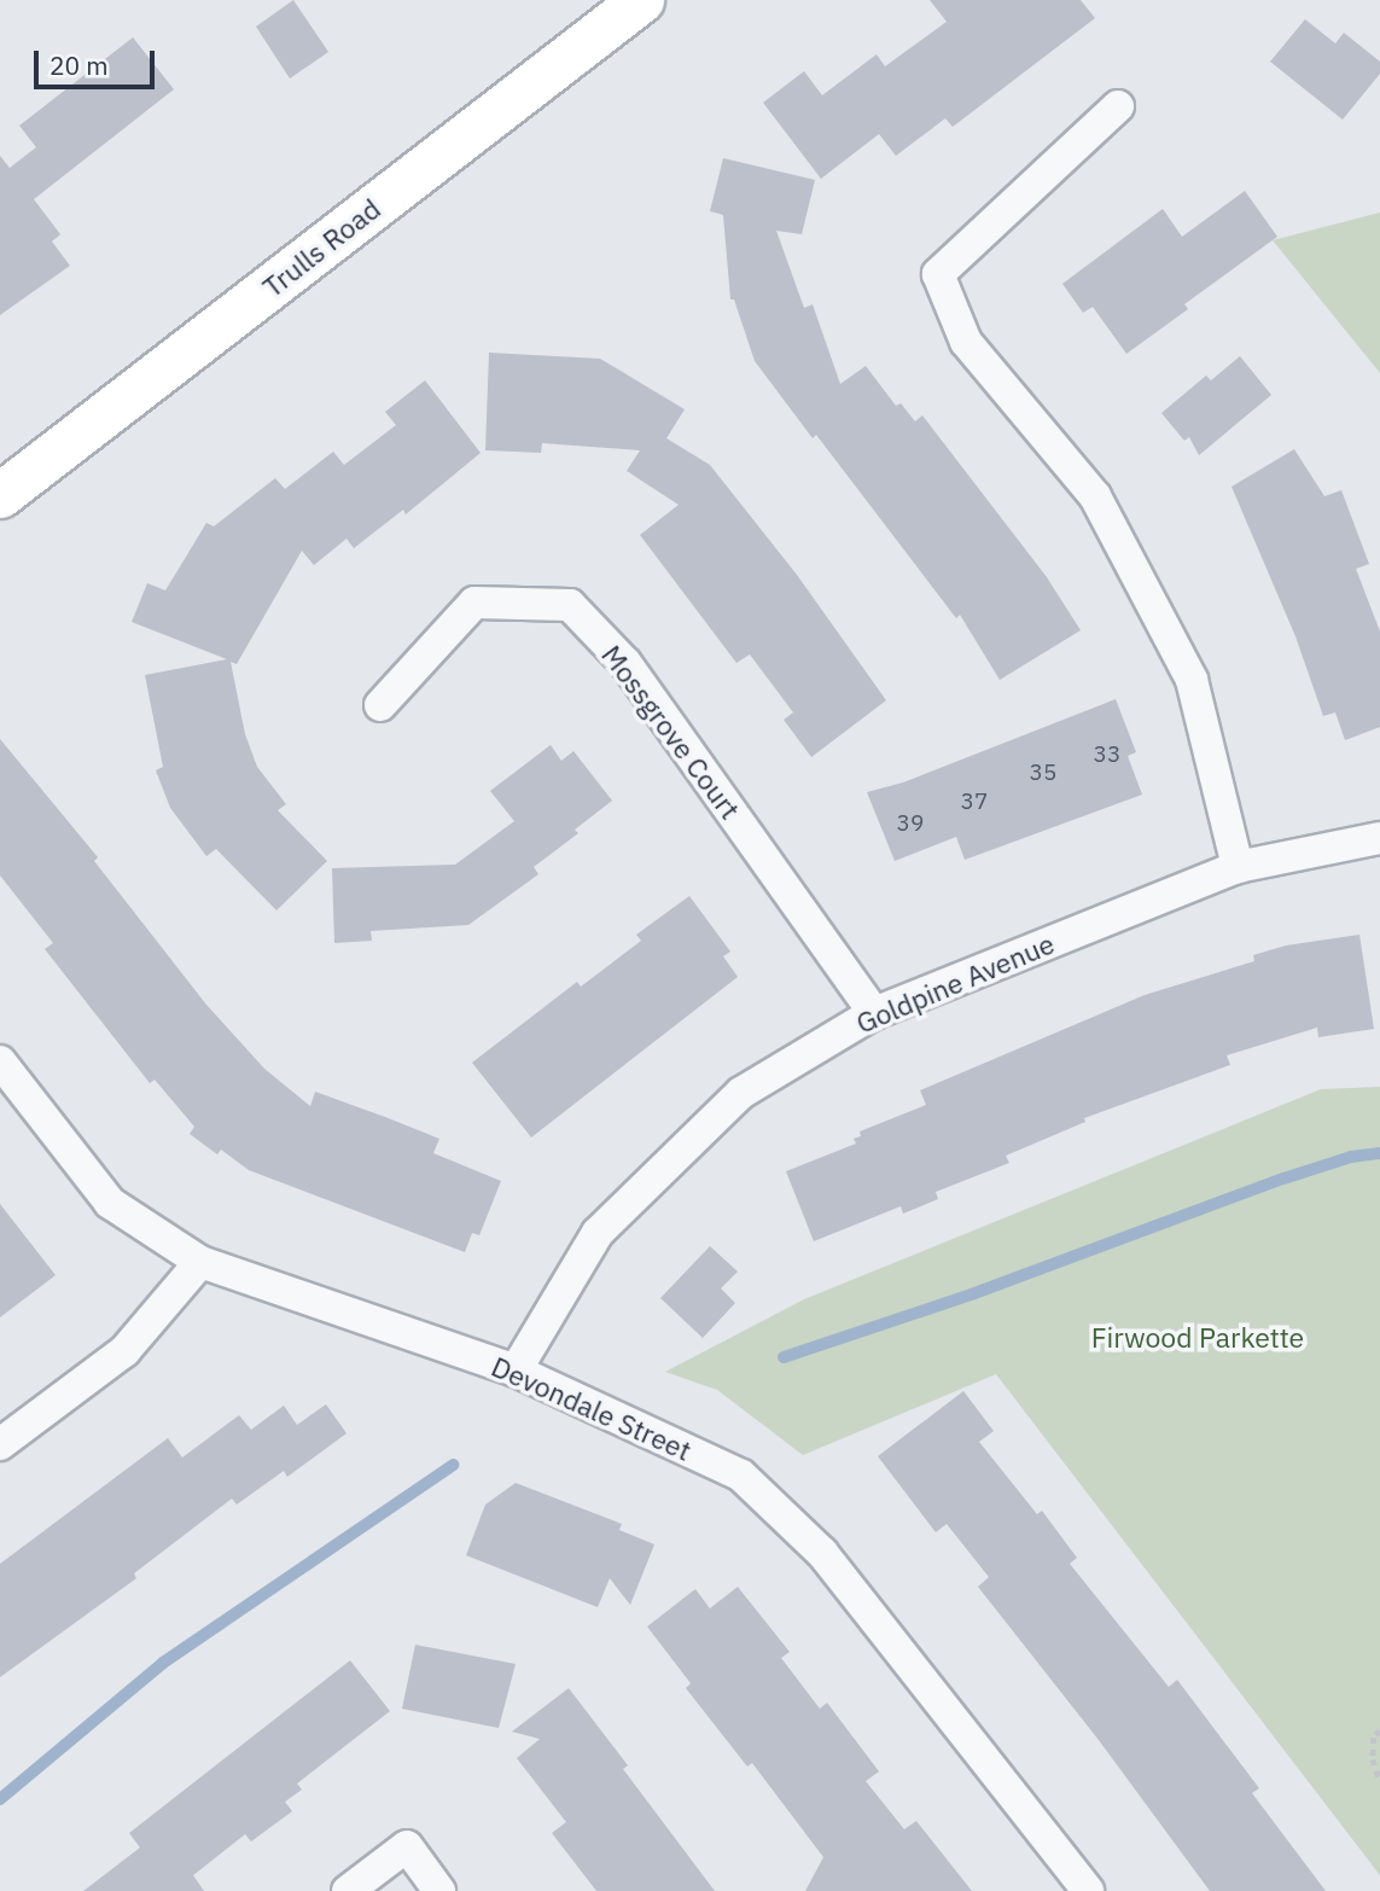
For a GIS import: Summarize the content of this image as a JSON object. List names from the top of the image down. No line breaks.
{"streets":{"street":["Trulls Road","Mossgrove Court","Goldpine Avenue","Devondale Street"]},"crossings":[["Mossgrove Court","Goldpine Avenue"],["Goldpine Avenue","Devondale Street"]],"parks":["Firwood Parkette"],"house_numbers":["33","35","37","39"],"scale_bar":"20 m"}
